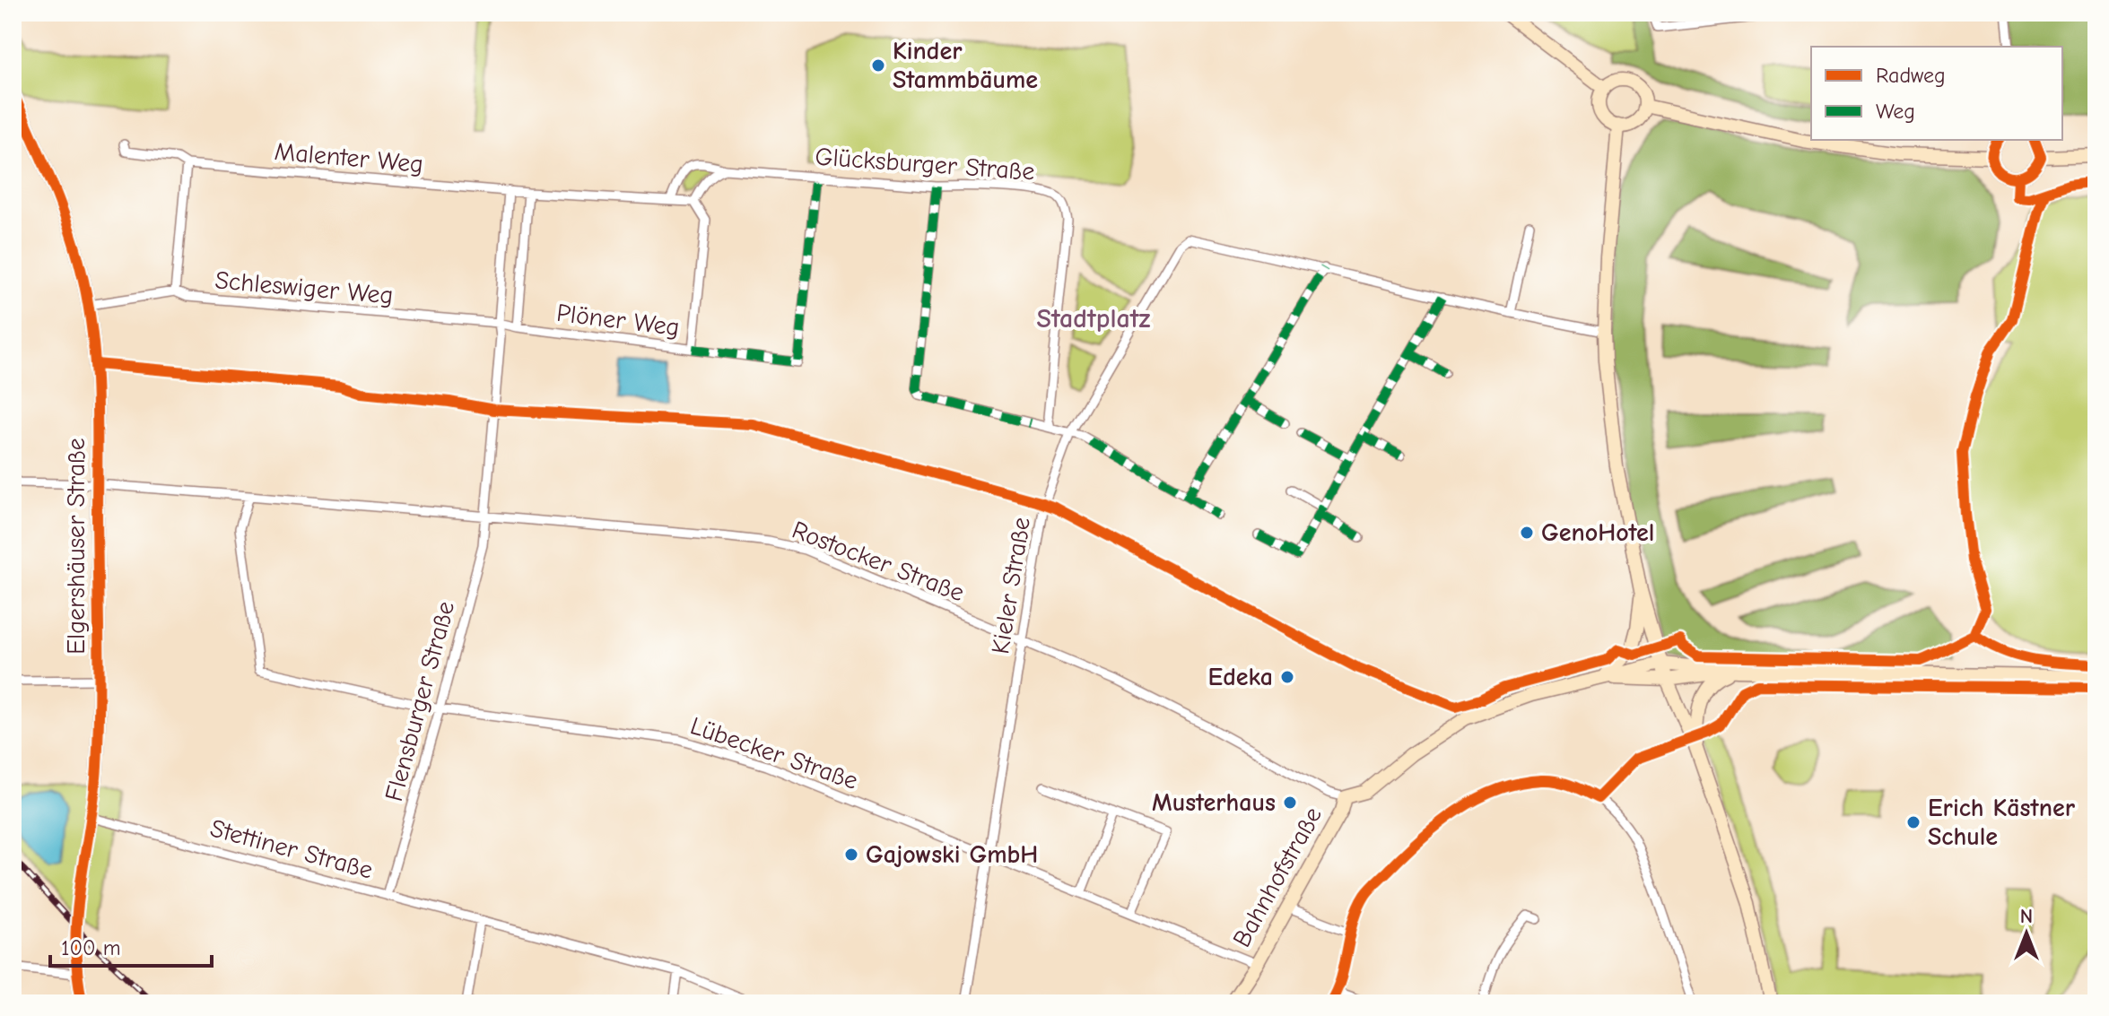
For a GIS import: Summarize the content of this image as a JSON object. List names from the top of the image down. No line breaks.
{"streets":{"street":["Malenter Weg","Glücksburger Straße","Schleswiger Weg","Plöner Weg","Elgershäuser Straße","Rostocker Straße","Kieler Straße","Flensburger Straße","Lübecker Straße","Stettiner Straße","Bahnhofstraße"]},"crossings":[["Schleswiger Weg","Plöner Weg"],["Schleswiger Weg","Elgershäuser Straße"],["Elgershäuser Straße","Rostocker Straße"],["Elgershäuser Straße","Stettiner Straße"],["Rostocker Straße","Kieler Straße"],["Rostocker Straße","Flensburger Straße"],["Rostocker Straße","Bahnhofstraße"],["Kieler Straße","Lübecker Straße"],["Flensburger Straße","Lübecker Straße"],["Flensburger Straße","Stettiner Straße"],["Lübecker Straße","Bahnhofstraße"]],"districts":["Stadtplatz"],"places":["Kinder Stammbäume","GenoHotel","Edeka","Musterhaus","Erich Kästner Schule","Gajowski GmbH"],"legend":["Radweg","Weg"],"scale_bar":"100 m","north":"top"}
